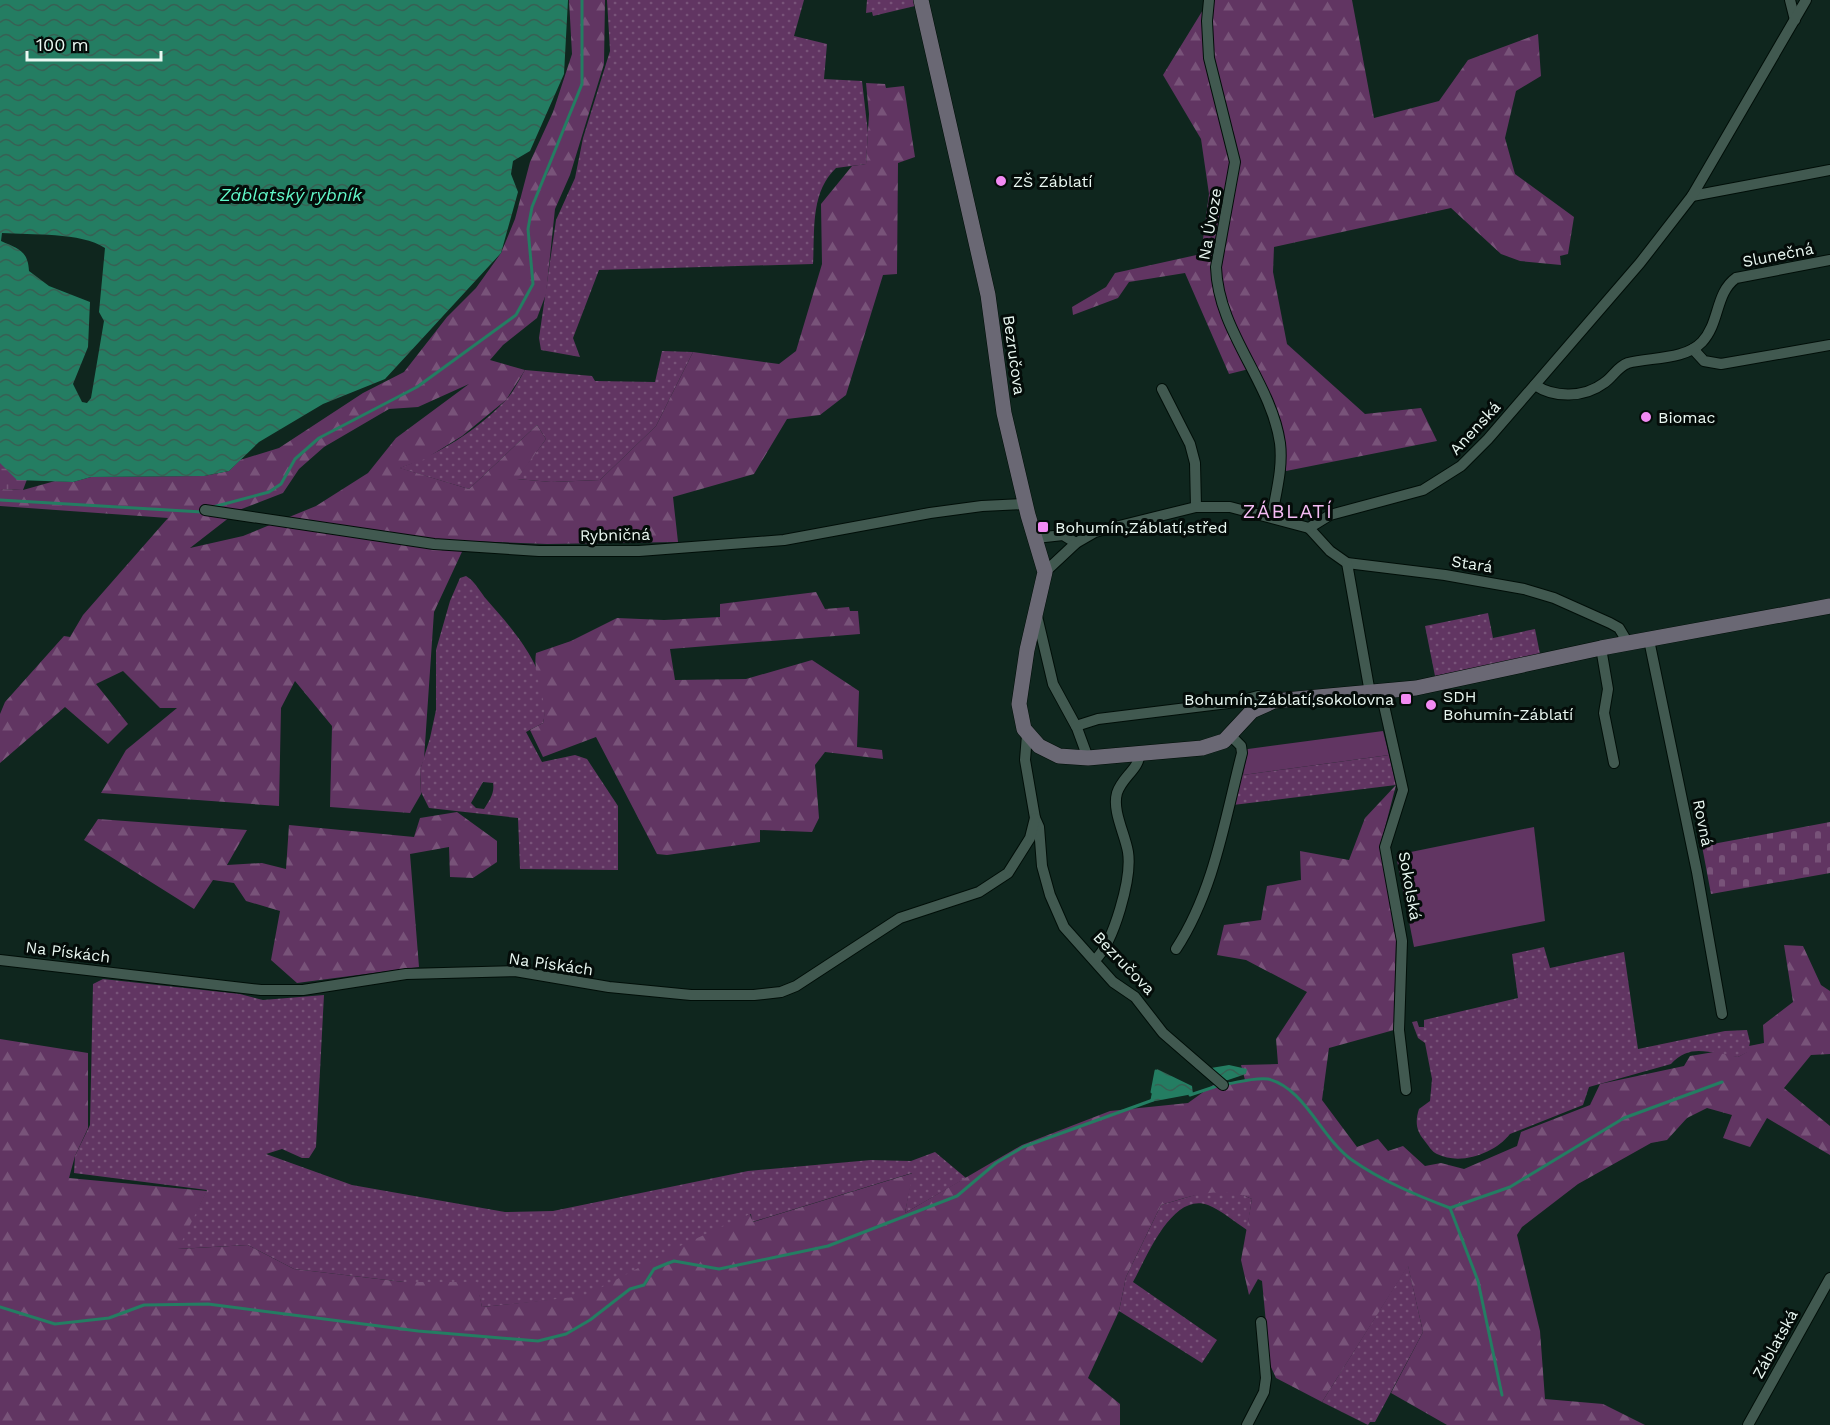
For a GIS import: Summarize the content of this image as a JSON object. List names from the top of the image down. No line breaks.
{"streets":{"main road":["Bezručova"],"street":["Na Úvoze","Slunečná","Anenská","Rybničná","Stará","Rovná","Sokolská","Na Pískách","Záblatská"]},"crossings":[["Bezručova","Rybničná"],["Bezručova","Na Pískách"],["Stará","Sokolská"]],"districts":["ZÁBLATÍ"],"water":["Záblatský rybník"],"places":{"other":["ZŠ Záblatí","Biomac","SDH Bohumín-Záblatí"],"transit":["Bohumín,Záblatí,střed","Bohumín,Záblatí,sokolovna"]},"scale_bar":"100 m"}
